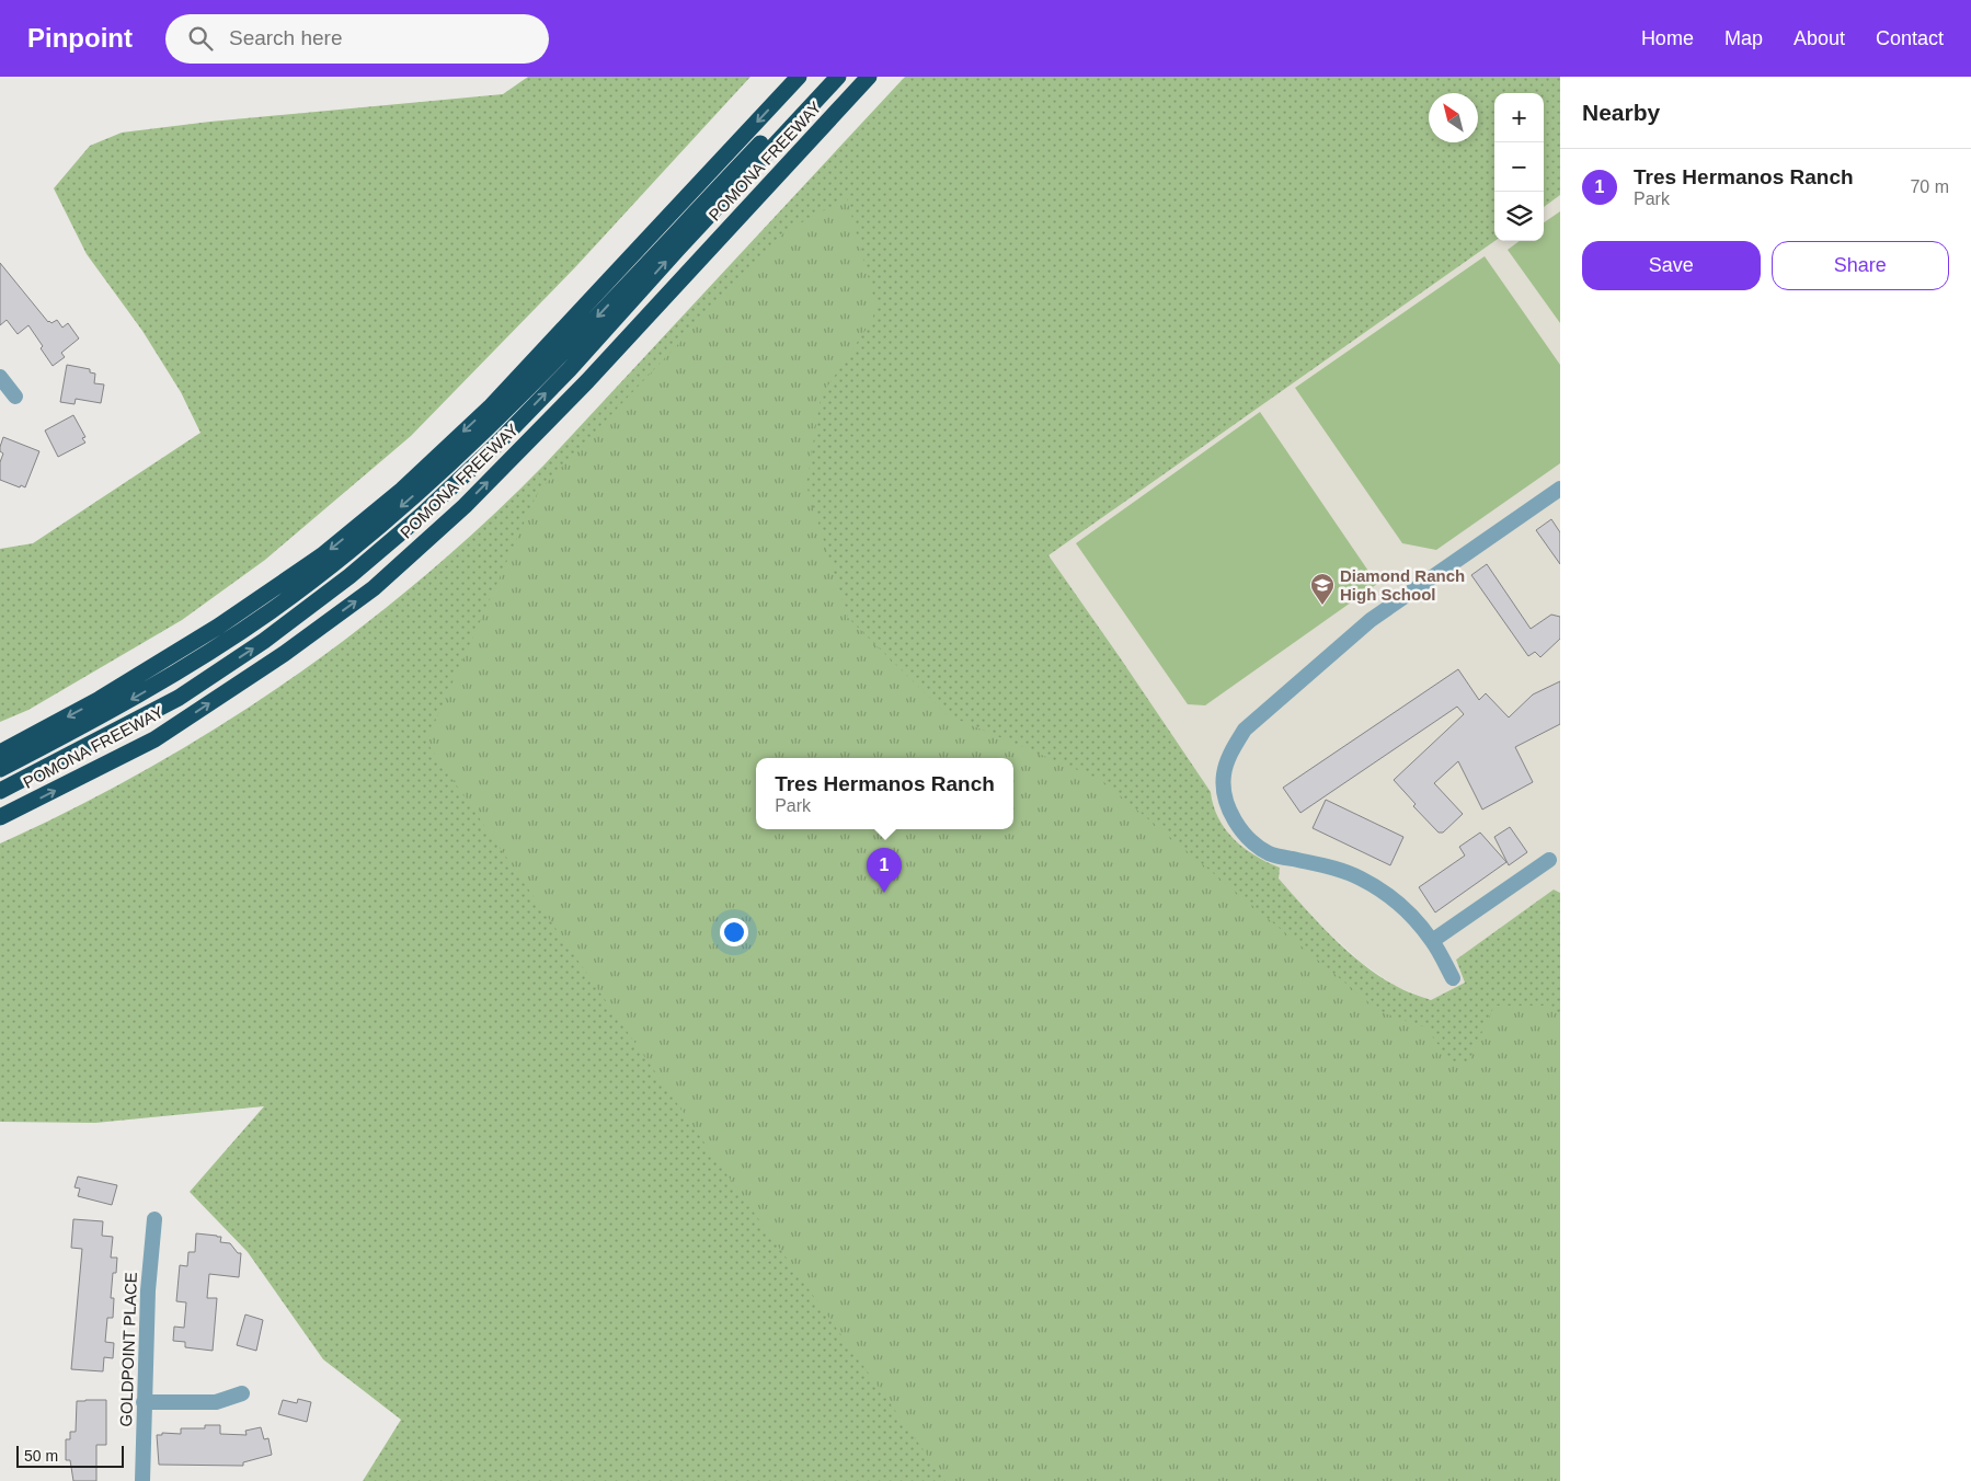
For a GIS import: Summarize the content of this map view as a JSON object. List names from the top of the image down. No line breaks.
{"streets":{"highway":["POMONA FREEWAY"],"street":["GOLDPOINT PLACE"]},"places":{"school or university":["Diamond Ranch High School"]},"scale_bar":"50 m","north":"top left","page":{"header":"Pinpoint","search":"Search here","nav":["Home","Map","About","Contact"],"heading":"Nearby","map_buttons":["+","−"],"list":[{"mark":"1","name":"Tres Hermanos Ranch","note":"Park","value":"70 m"}],"buttons":["Save","Share"],"popup":["Tres Hermanos Ranch","Park"],"pins":"1","scale":"50 m"}}
